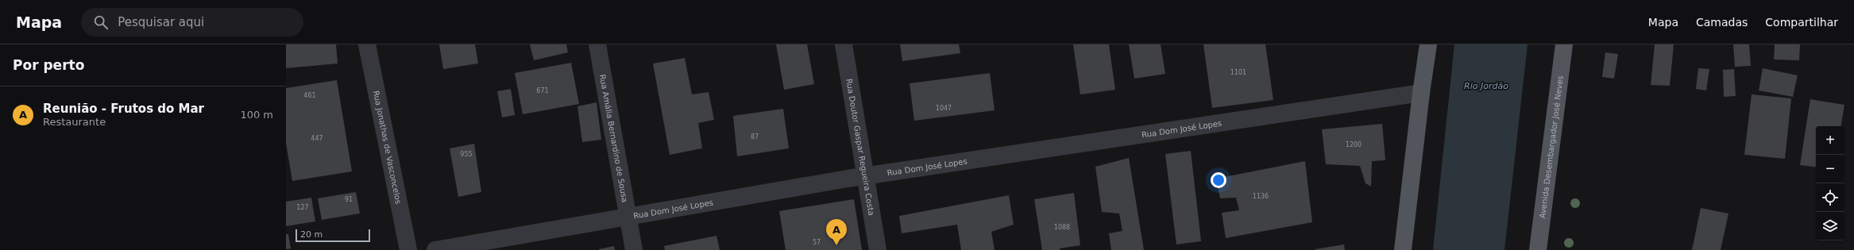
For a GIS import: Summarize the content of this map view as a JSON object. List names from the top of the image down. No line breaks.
{"streets":{"main road":["Avenida Desembargador José Neves"],"street":["Rua Dom José Lopes","Rua Amália Bernardino de Sousa","Rua Doutor Gaspar Regueira Costa","Rua Jonathas de Vasconcelos"]},"crossings":[["Rua Dom José Lopes","Rua Amália Bernardino de Sousa"],["Rua Dom José Lopes","Rua Doutor Gaspar Regueira Costa"]],"water":["Rio Jordão"],"house_numbers":["1101","671","461","1047","87","447","1200","955","1136","91","127","1088","57"],"scale_bar":"20 m","page":{"header":"Mapa","search":"Pesquisar aqui","nav":["Mapa","Camadas","Compartilhar"],"heading":"Por perto","list":[{"mark":"A","name":"Reunião - Frutos do Mar","note":"Restaurante","value":"100 m"}],"map_buttons":["+","−"],"pins":"A","scale":"20 m"}}
